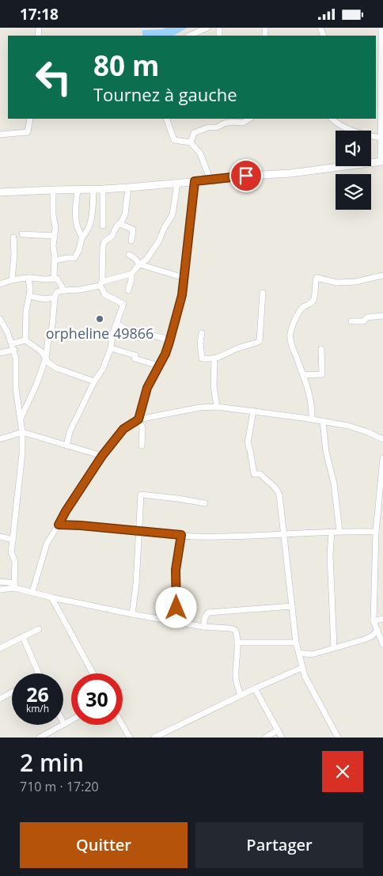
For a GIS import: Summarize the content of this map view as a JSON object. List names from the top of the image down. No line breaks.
{"places":["orpheline 49866"],"page":{"status":"17:18","turn":["80 m","Tournez à gauche"],"speed":"26 km/h","limit":"30","heading":["2 min","710 m · 17:20"],"buttons":["Quitter","Partager"]}}
